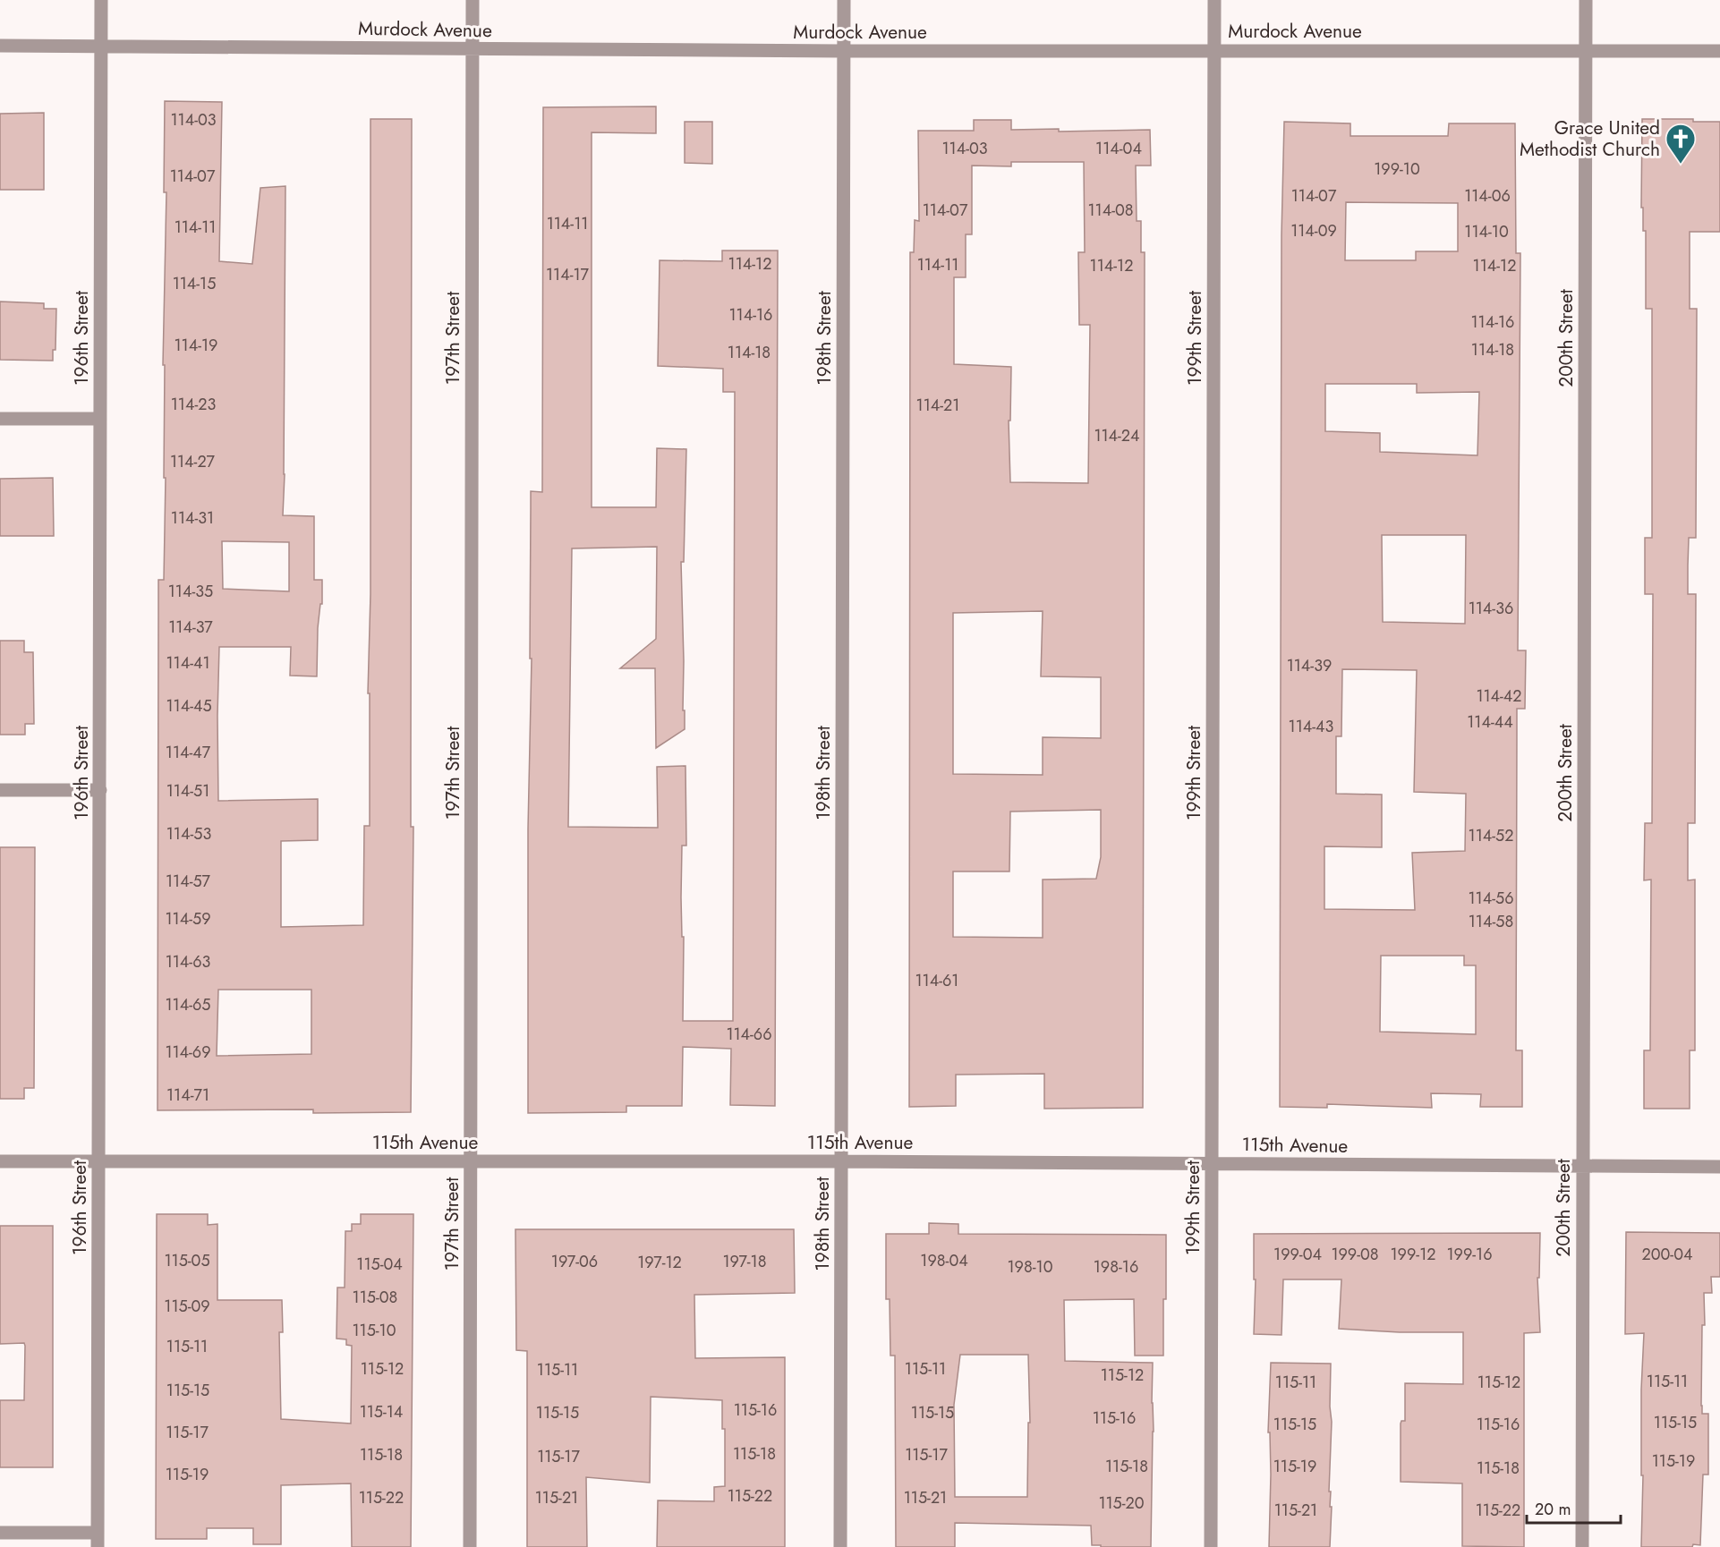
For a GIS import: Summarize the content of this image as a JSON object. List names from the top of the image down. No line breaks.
{"streets":{"street":["Murdock Avenue","196th Street","197th Street","198th Street","199th Street","200th Street","115th Avenue"]},"crossings":[["Murdock Avenue","196th Street"],["Murdock Avenue","197th Street"],["Murdock Avenue","198th Street"],["Murdock Avenue","199th Street"],["Murdock Avenue","200th Street"],["196th Street","115th Avenue"],["197th Street","115th Avenue"],["198th Street","115th Avenue"],["199th Street","115th Avenue"],["200th Street","115th Avenue"]],"places":{"church":["Grace United Methodist Church"]},"house_numbers":["114-03","114-03","114-04","199-10","114-07","114-07","114-06","114-07","114-08","114-11","114-11","114-09","114-10","114-12","114-11","114-12","114-12","114-17","114-15","114-16","114-16","114-19","114-18","114-18","114-23","114-21","114-24","114-27","114-31","114-35","114-36","114-37","114-41","114-39","114-42","114-45","114-44","114-43","114-47","114-51","114-53","114-52","114-57","114-56","114-59","114-58","114-63","114-61","114-65","114-66","114-69","114-71","199-04","199-08","199-12","199-16","200-04","115-05","198-04","197-06","197-18","197-12","115-04","198-10","198-16","115-08","115-09","115-10","115-11","115-12","115-11","115-11","115-12","115-11","115-11","115-12","115-15","115-16","115-14","115-15","115-15","115-16","115-15","115-15","115-16","115-17","115-18","115-18","115-17","115-17","115-19","115-18","115-19","115-18","115-19","115-22","115-22","115-21","115-21","115-20","115-21","115-22"],"scale_bar":"20 m"}
